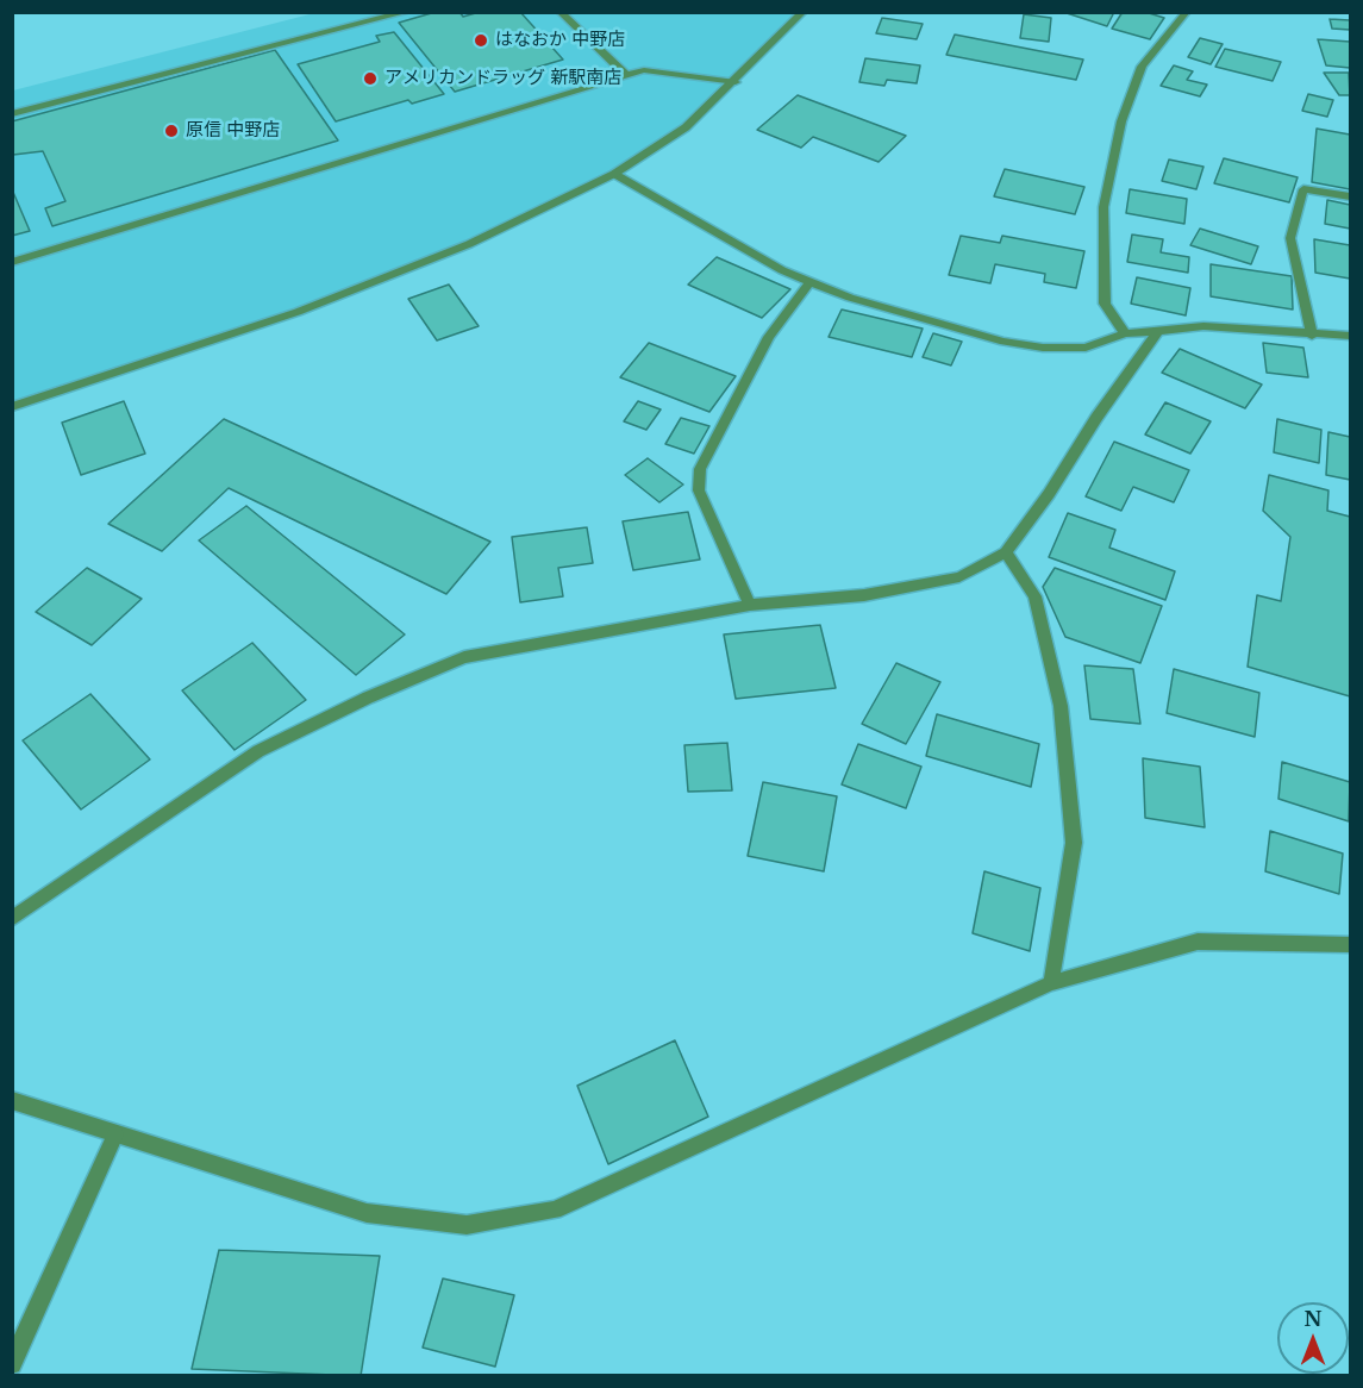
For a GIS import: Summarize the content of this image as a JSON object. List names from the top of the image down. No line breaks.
{"places":["はなおか 中野店","アメリカンドラッグ 新駅南店","原信 中野店"],"north":"top"}
